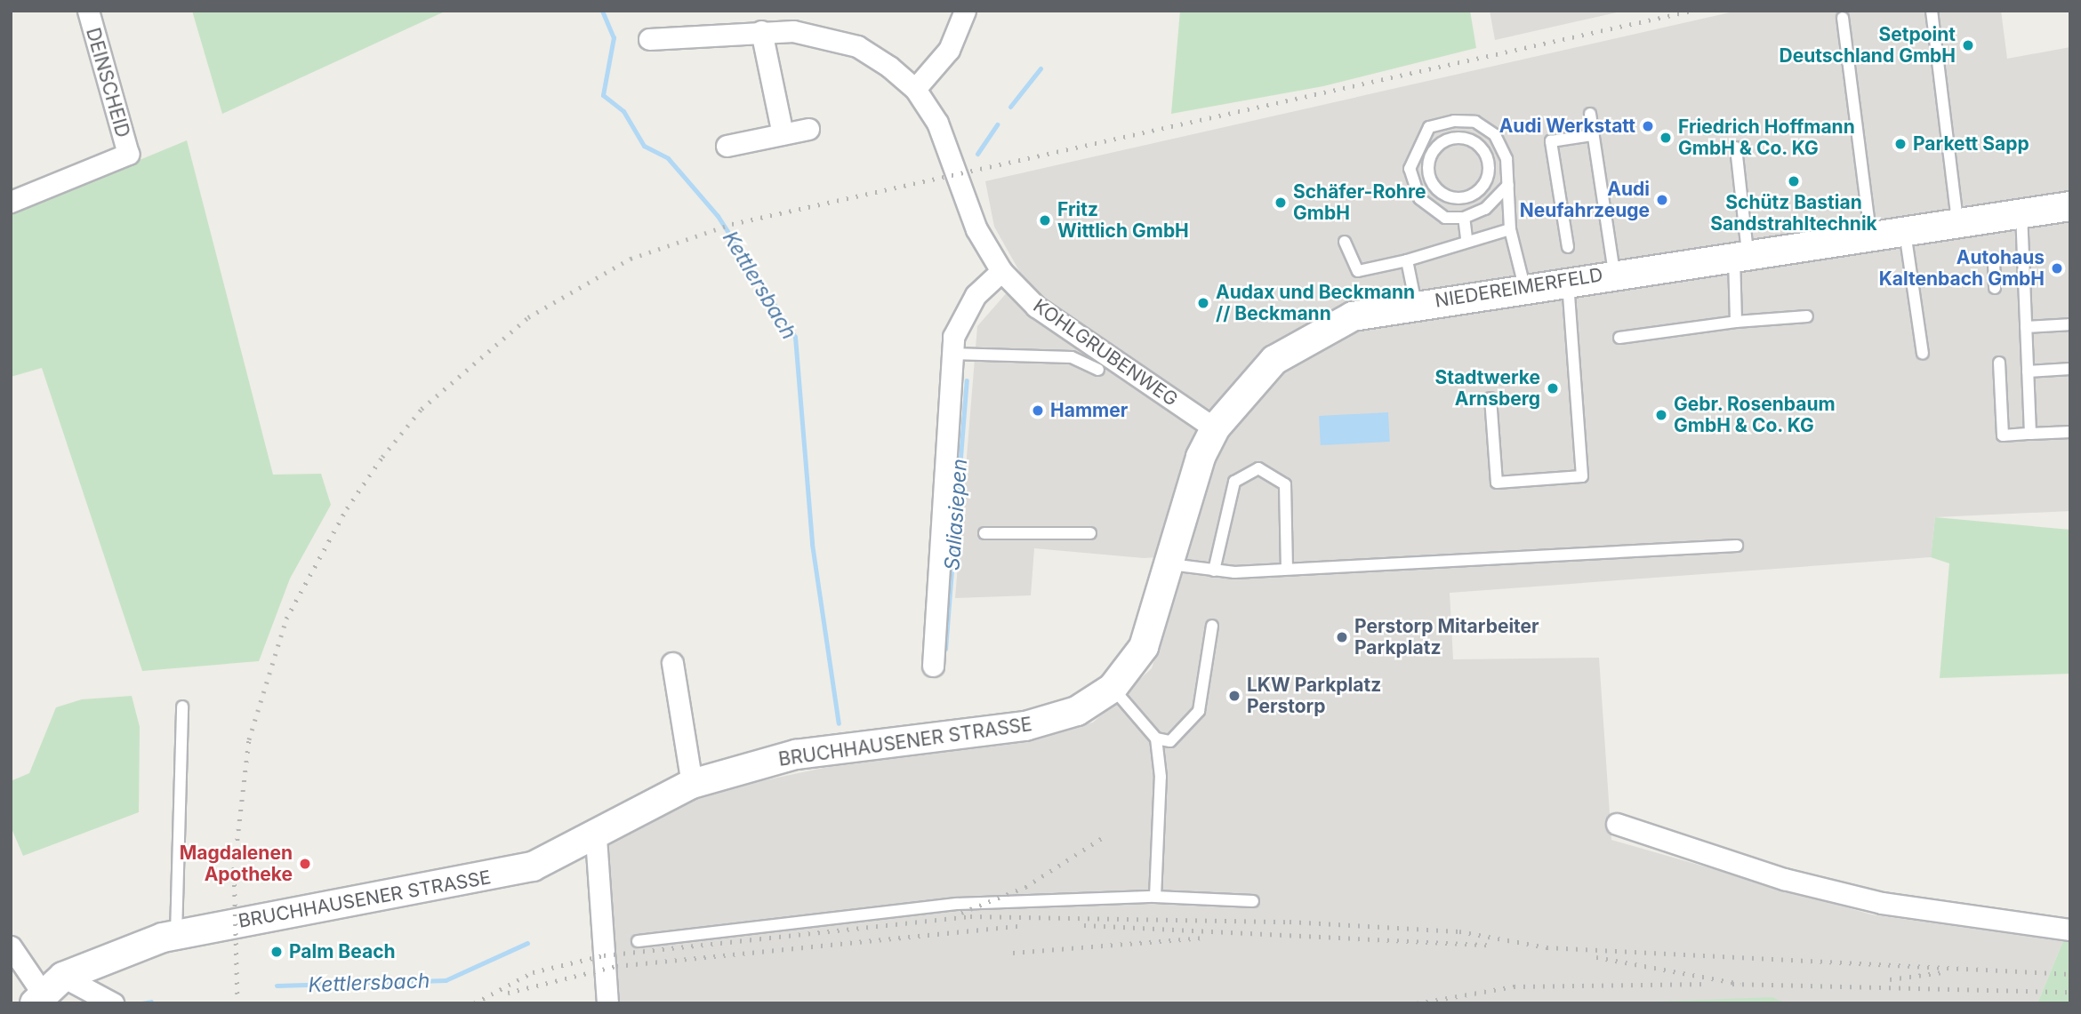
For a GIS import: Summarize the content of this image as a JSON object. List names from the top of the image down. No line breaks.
{"streets":{"street":["DEINSCHEID","NIEDEREIMERFELD","KOHLGRUBENWEG","BRUCHHAUSENER STRASSE"]},"crossings":[["NIEDEREIMERFELD","KOHLGRUBENWEG"],["NIEDEREIMERFELD","BRUCHHAUSENER STRASSE"]],"water":["Kettlersbach","Saliasiepen"],"places":["Setpoint Deutschland GmbH","Audi Werkstatt","Friedrich Hoffmann GmbH & Co. KG","Parkett Sapp","Schütz Bastian Sandstrahltechnik","Audi Neufahrzeuge","Schäfer-Rohre GmbH","Fritz Wittlich GmbH","Autohaus Kaltenbach GmbH","Audax und Beckmann // Beckmann","Stadtwerke Arnsberg","Hammer","Gebr. Rosenbaum GmbH & Co. KG","Perstorp Mitarbeiter Parkplatz","LKW Parkplatz Perstorp","Magdalenen Apotheke","Palm Beach"]}
